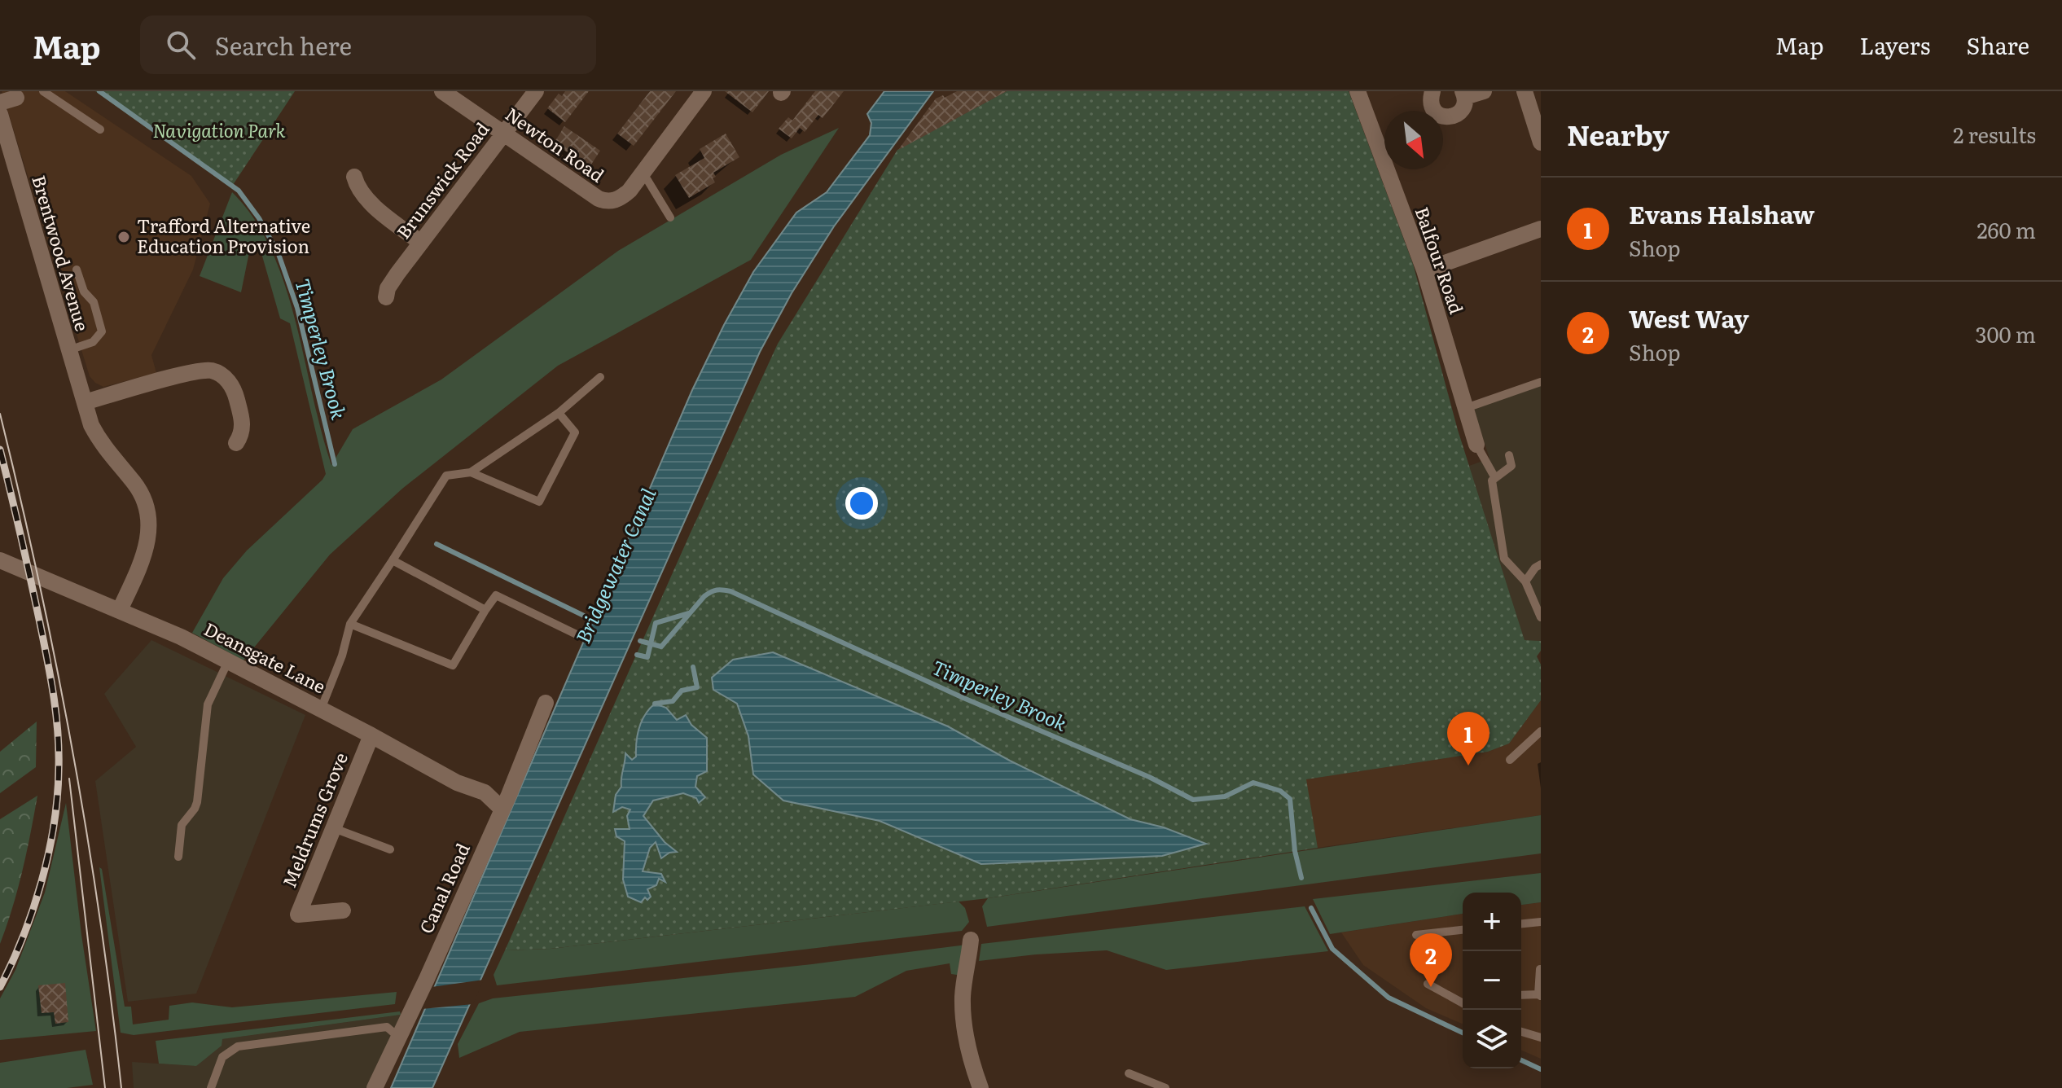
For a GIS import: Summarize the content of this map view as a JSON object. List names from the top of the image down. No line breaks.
{"streets":{"street":["Newton Road","Brunswick Road","Brentwood Avenue","Balfour Road","Deansgate Lane","Meldrums Grove","Canal Road"]},"crossings":[["Newton Road","Brunswick Road"],["Brentwood Avenue","Deansgate Lane"],["Deansgate Lane","Meldrums Grove"],["Deansgate Lane","Canal Road"]],"water":["Timperley Brook","Bridgewater Canal"],"parks":["Navigation Park"],"places":["Trafford Alternative Education Provision"],"north":"bottom right","page":{"header":"Map","search":"Search here","nav":["Map","Layers","Share"],"heading":["Nearby","2 results"],"list":[{"mark":"1","name":"Evans Halshaw","note":"Shop","value":"260 m"},{"mark":"2","name":"West Way","note":"Shop","value":"300 m"}],"pins":["1","2"],"map_buttons":["+","−"]}}
